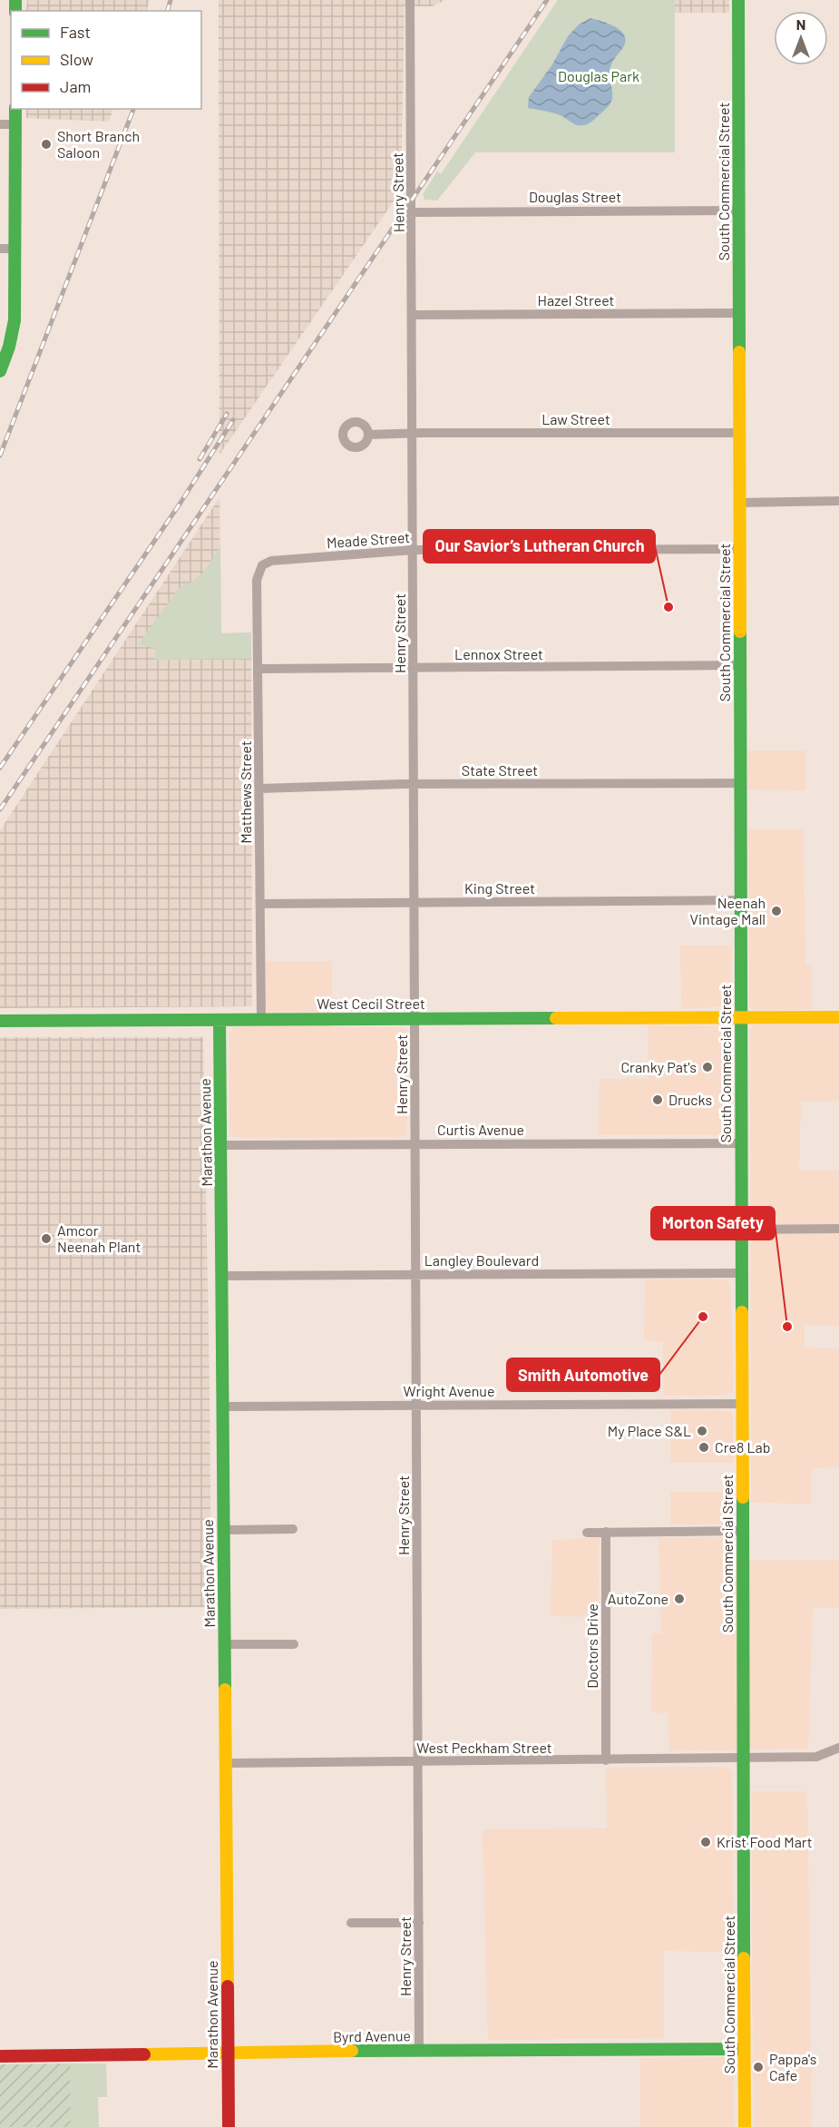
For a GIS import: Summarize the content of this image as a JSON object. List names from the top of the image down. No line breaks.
{"streets":{"main road":["South Commercial Street","West Cecil Street","Marathon Avenue","Byrd Avenue"],"street":["Henry Street","Douglas Street","Hazel Street","Law Street","Meade Street","Lennox Street","State Street","Matthews Street","King Street","Curtis Avenue","Langley Boulevard","Wright Avenue","Doctors Drive","West Peckham Street"]},"crossings":[["South Commercial Street","Douglas Street"],["South Commercial Street","Hazel Street"],["South Commercial Street","Law Street"],["South Commercial Street","Meade Street"],["South Commercial Street","Lennox Street"],["South Commercial Street","State Street"],["South Commercial Street","King Street"],["South Commercial Street","West Cecil Street"],["South Commercial Street","Curtis Avenue"],["South Commercial Street","Langley Boulevard"],["South Commercial Street","Wright Avenue"],["South Commercial Street","West Peckham Street"],["South Commercial Street","Byrd Avenue"],["Henry Street","Douglas Street"],["Henry Street","Hazel Street"],["Henry Street","Law Street"],["Henry Street","Meade Street"],["Henry Street","Lennox Street"],["Henry Street","State Street"],["Henry Street","King Street"],["Henry Street","West Cecil Street"],["Henry Street","Curtis Avenue"],["Henry Street","Langley Boulevard"],["Henry Street","Wright Avenue"],["Henry Street","West Peckham Street"],["Henry Street","Byrd Avenue"],["Meade Street","Matthews Street"],["Lennox Street","Matthews Street"],["State Street","Matthews Street"],["Matthews Street","King Street"],["Matthews Street","West Cecil Street"],["West Cecil Street","Marathon Avenue"],["Curtis Avenue","Marathon Avenue"],["Marathon Avenue","Langley Boulevard"],["Marathon Avenue","Wright Avenue"],["Marathon Avenue","West Peckham Street"],["Marathon Avenue","Byrd Avenue"],["Doctors Drive","West Peckham Street"]],"parks":["Douglas Park"],"places":["Short Branch Saloon","Our Savior’s Lutheran Church","Neenah Vintage Mall","Cranky Pat's","Drucks","Amcor Neenah Plant","Smith Automotive","Morton Safety","My Place S&L","Cre8 Lab","AutoZone","Krist Food Mart","Pappa's Cafe"],"legend":["Fast","Slow","Jam"],"north":"top"}
